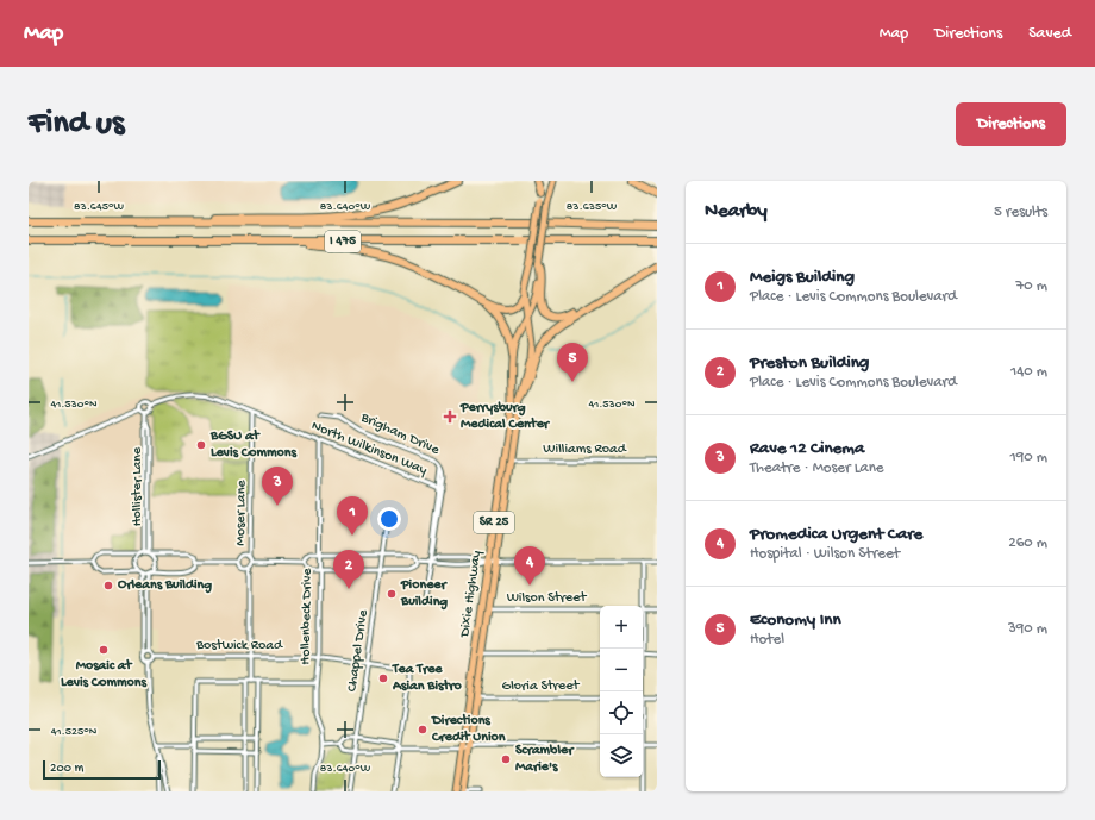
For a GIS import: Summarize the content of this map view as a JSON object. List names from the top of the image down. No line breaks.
{"streets":{"highway":["I 475"],"main road":["SR 25","Dixie Highway"],"street":["Brigham Drive","North Wilkinson Way","Williams Road","Hollister Lane","Moser Lane","Wilson Street","Hollenbeck Drive","Bostwick Road","Chappel Drive","Gloria Street"]},"crossings":[["Brigham Drive","North Wilkinson Way"],["North Wilkinson Way","Hollister Lane"],["North Wilkinson Way","Moser Lane"],["North Wilkinson Way","Hollenbeck Drive"],["Williams Road","Dixie Highway"],["Dixie Highway","Wilson Street"],["Dixie Highway","Gloria Street"],["Hollenbeck Drive","Bostwick Road"],["Bostwick Road","Chappel Drive"]],"places":{"health":["Perrysburg Medical Center"],"other":["BGSU at Levis Commons","Orleans Building","Pioneer Building","Mosaic at Levis Commons","Tea Tree Asian Bistro","Directions Credit Union","Scrambler Marie's"]},"scale_bar":"200 m","page":{"header":"Map","nav":["Map","Directions","Saved"],"buttons":"Directions","title":"Find us","heading":["Nearby","5 results"],"list":[{"mark":"1","name":"Meigs Building","note":"Place · Levis Commons Boulevard","value":"70 m"},{"mark":"2","name":"Preston Building","note":"Place · Levis Commons Boulevard","value":"140 m"},{"mark":"3","name":"Rave 12 Cinema","note":"Theatre · Moser Lane","value":"190 m"},{"mark":"4","name":"Promedica Urgent Care","note":"Hospital · Wilson Street","value":"260 m"},{"mark":"5","name":"Economy Inn","note":"Hotel","value":"390 m"}],"pins":["5","3","1","4","2"],"map_buttons":["+","−"],"scale":"200 m"},"coordinates":["83.645°W","83.640°W","83.635°W","41.530°N","41.525°N"]}
